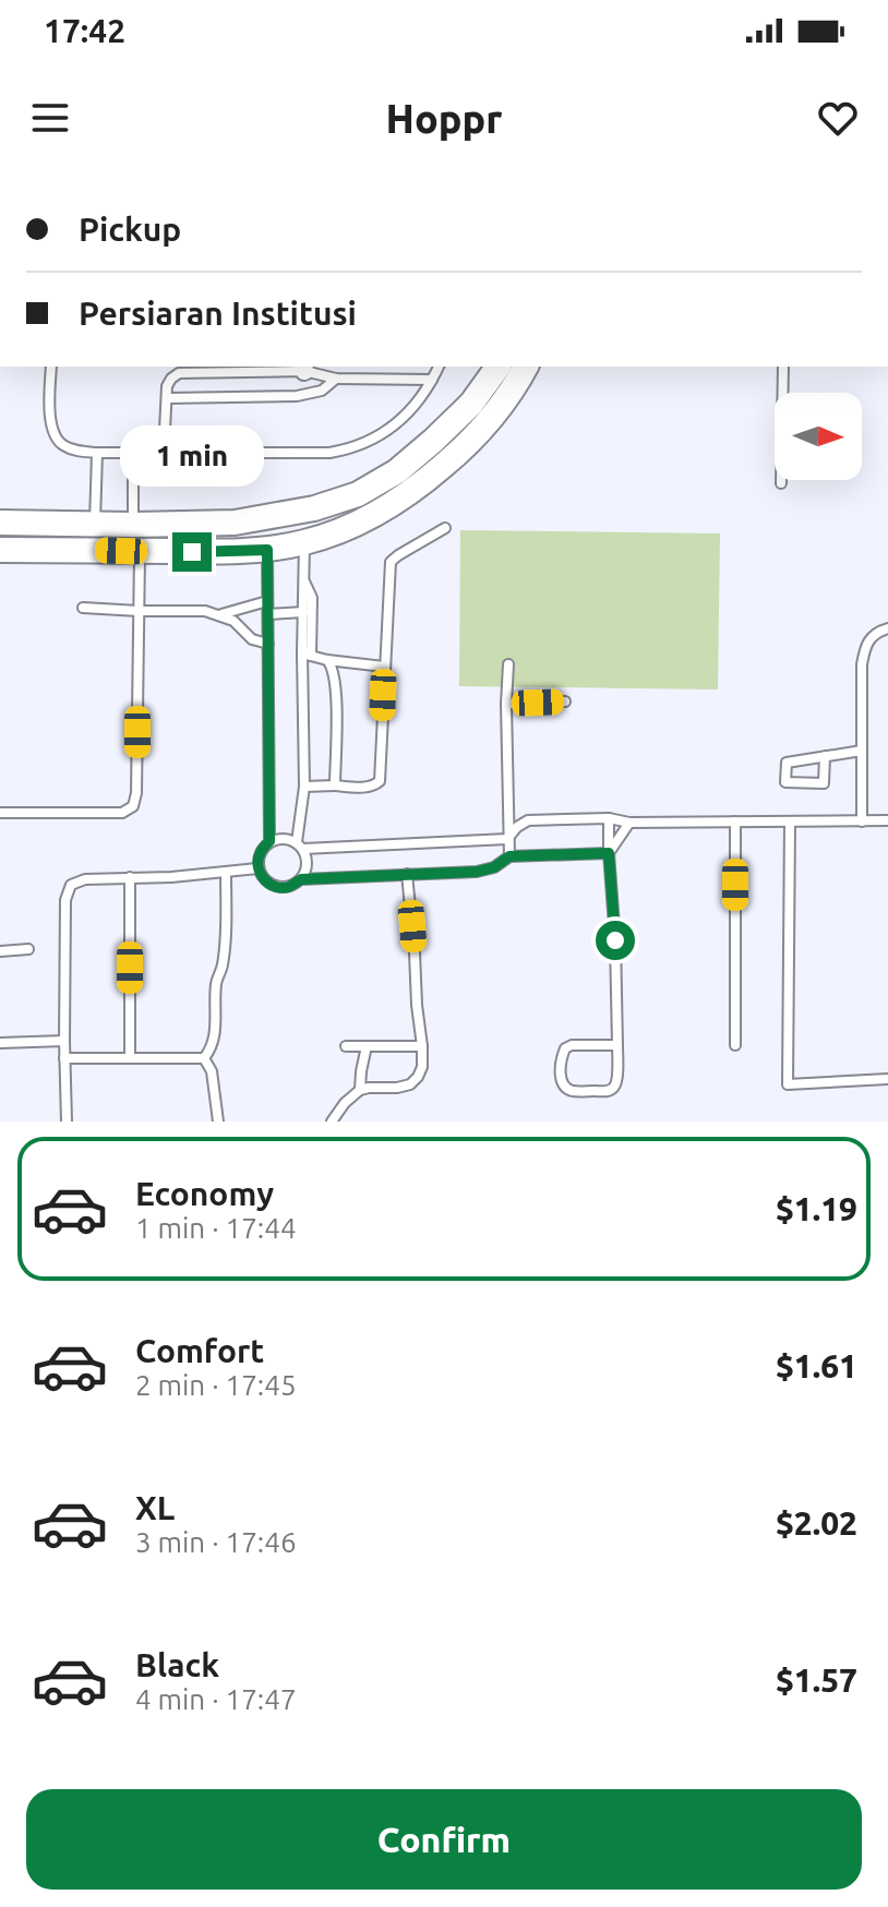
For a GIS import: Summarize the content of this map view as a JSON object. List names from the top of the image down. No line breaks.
{"north":"right","page":{"status":"17:42","header":"Hoppr","banner":["Pickup","Persiaran Institusi"],"bubble":"1 min","list":[{"name":"Economy","note":"1 min · 17:44","value":"$1.19"},{"name":"Comfort","note":"2 min · 17:45","value":"$1.61"},{"name":"XL","note":"3 min · 17:46","value":"$2.02"},{"name":"Black","note":"4 min · 17:47","value":"$1.57"}],"buttons":"Confirm"}}
